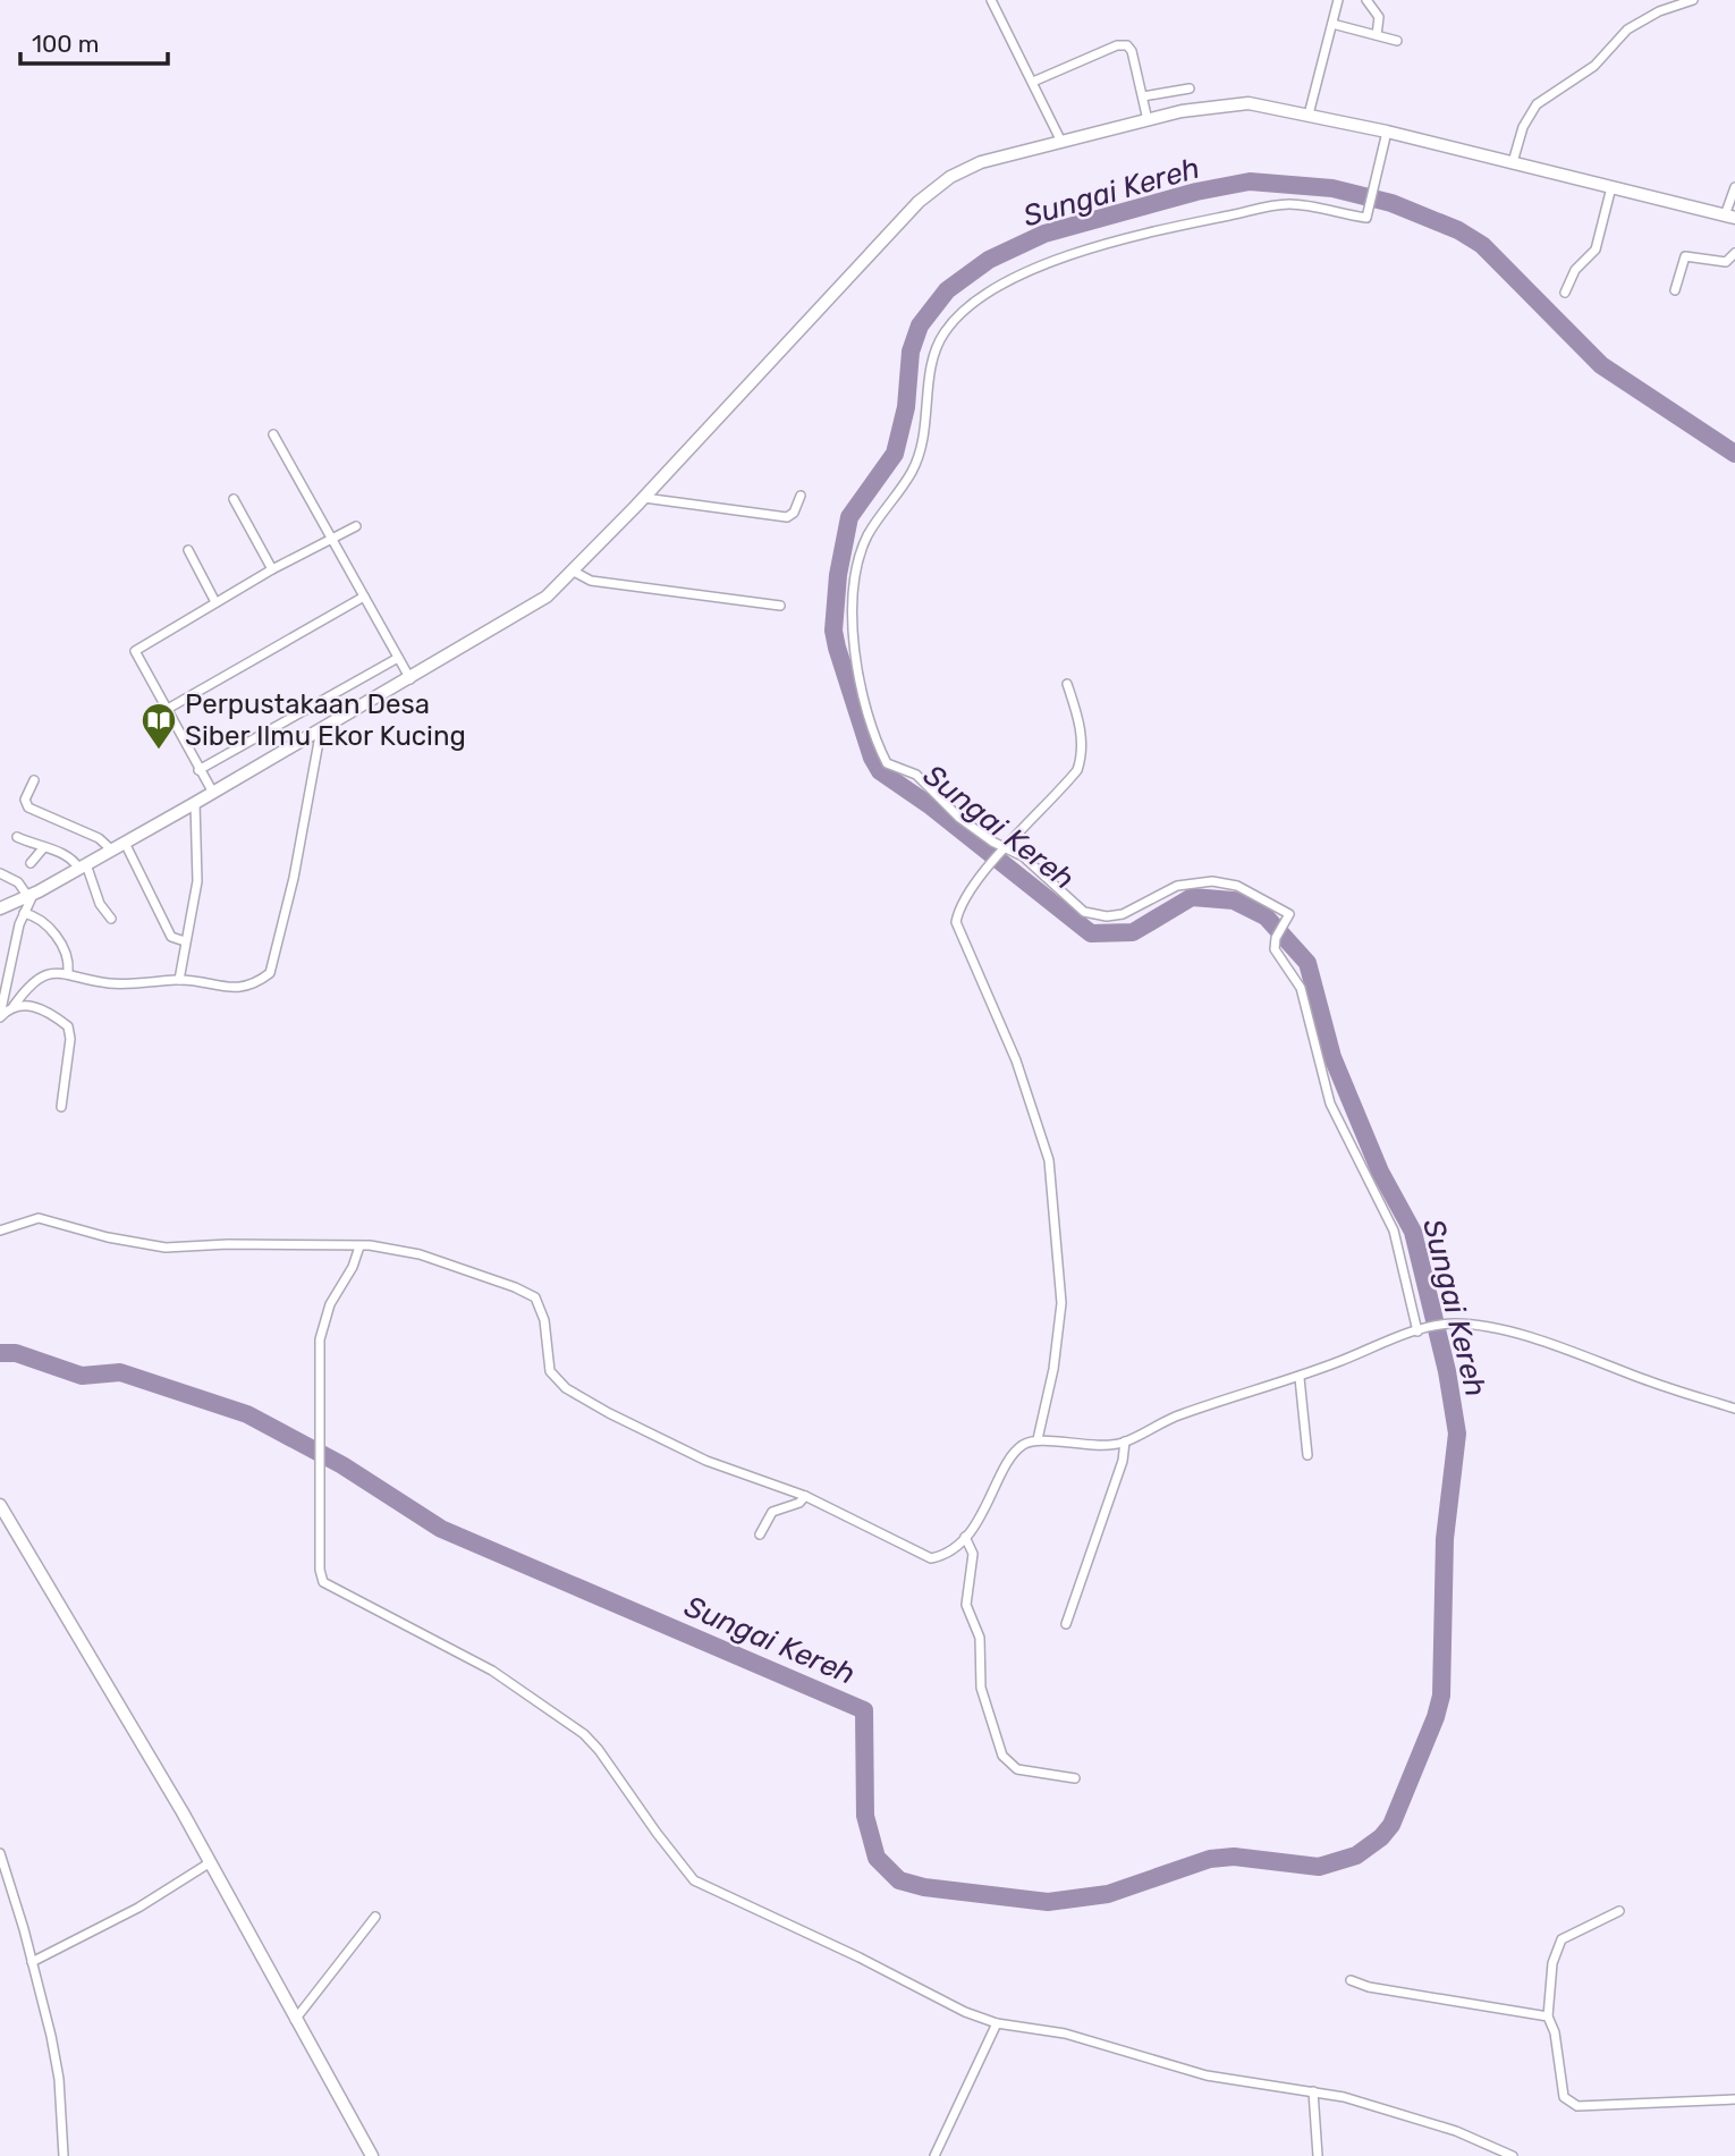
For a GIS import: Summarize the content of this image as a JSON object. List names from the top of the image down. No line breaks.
{"water":["Sungai Kereh"],"places":{"library":["Perpustakaan Desa Siber Ilmu Ekor Kucing"]},"scale_bar":"100 m"}
